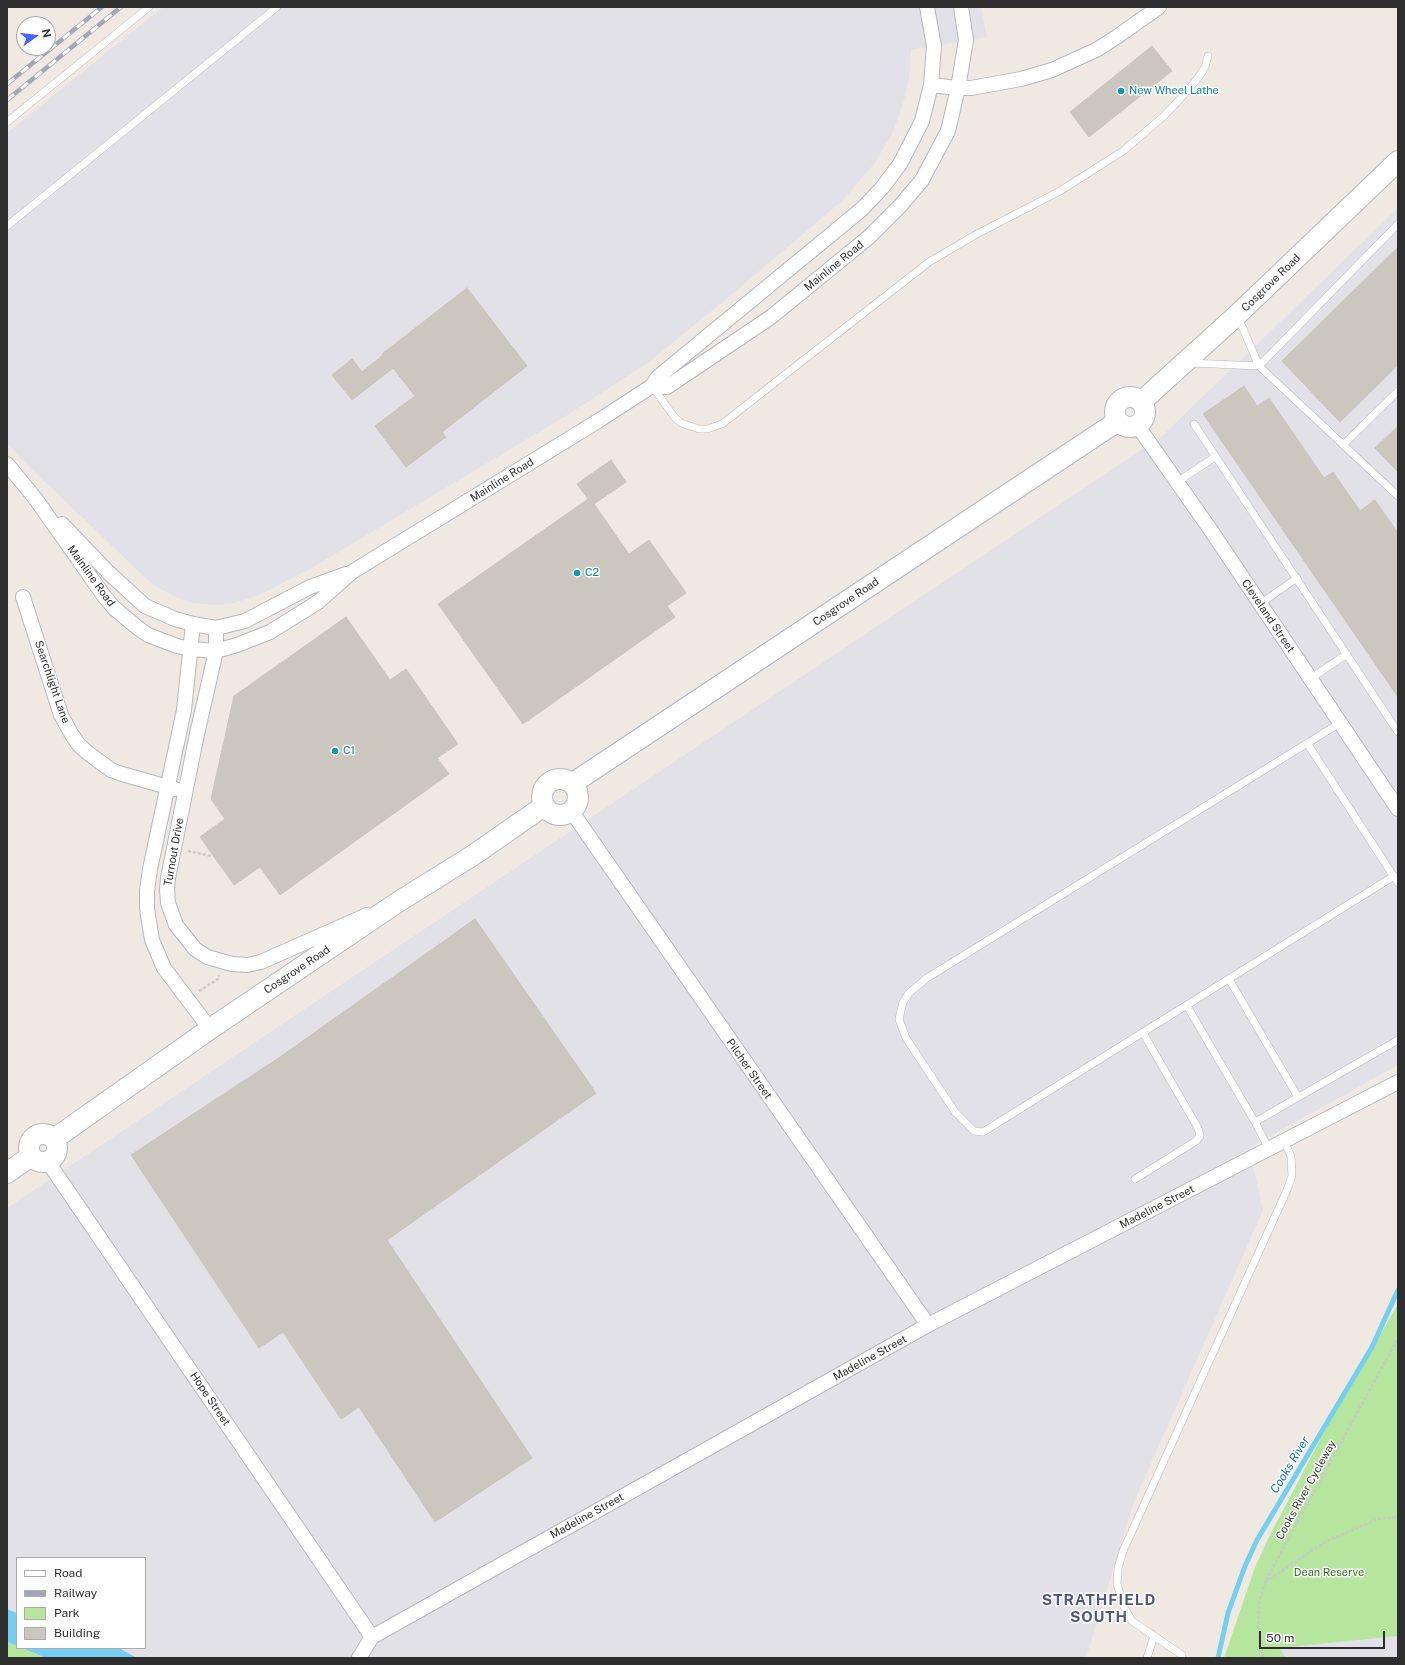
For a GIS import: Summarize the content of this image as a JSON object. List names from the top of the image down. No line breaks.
{"streets":{"main road":["Cosgrove Road"],"street":["Mainline Road","Cleveland Street","Searchlight Lane","Turnout Drive","Pilcher Street","Madeline Street","Hope Street"],"path":["Cooks River Cycleway"]},"crossings":[["Mainline Road","Turnout Drive"],["Cosgrove Road","Cleveland Street"],["Cosgrove Road","Turnout Drive"],["Cosgrove Road","Pilcher Street"],["Cosgrove Road","Hope Street"],["Searchlight Lane","Turnout Drive"],["Pilcher Street","Madeline Street"],["Madeline Street","Hope Street"]],"districts":["STRATHFIELD SOUTH"],"water":["Cooks River"],"parks":["Dean Reserve"],"places":["New Wheel Lathe","C2","C1"],"legend":["Road","Railway","Park","Building"],"scale_bar":"50 m","north":"right"}
